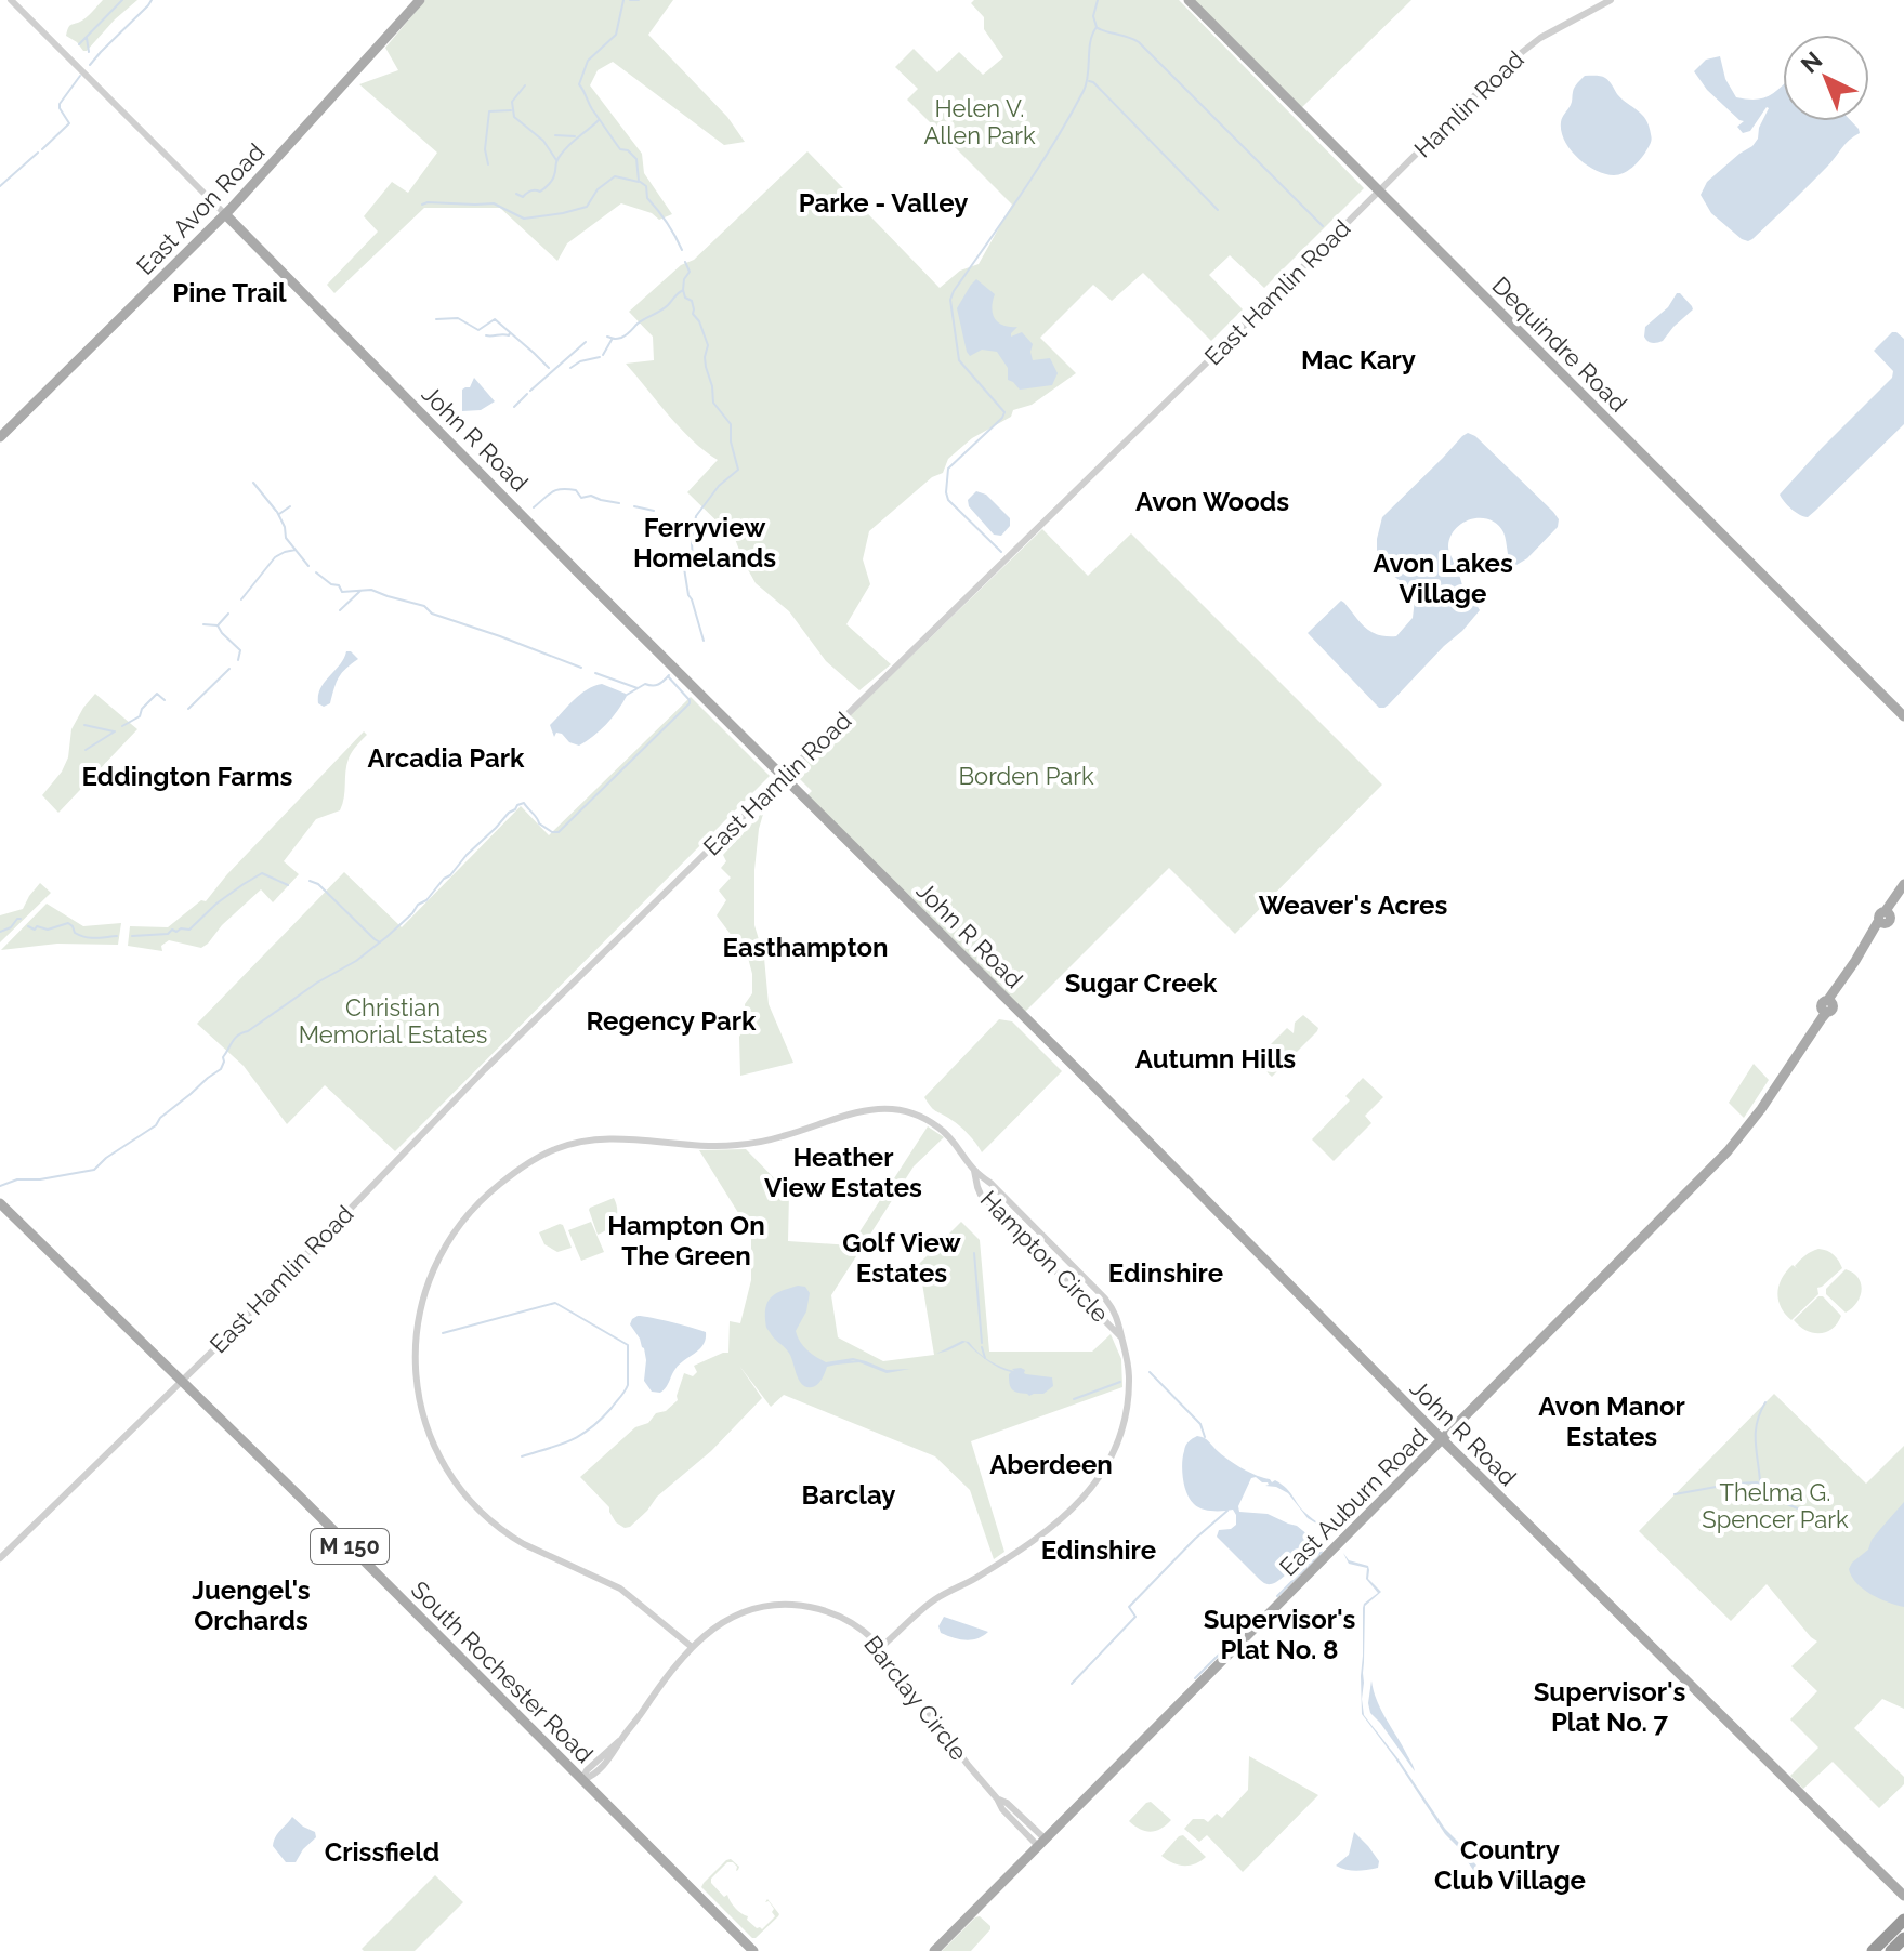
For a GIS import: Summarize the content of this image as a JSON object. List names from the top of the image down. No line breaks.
{"streets":{"main road":["East Avon Road","Dequindre Road","John R Road","East Auburn Road","M 150","South Rochester Road"],"street":["Hamlin Road","East Hamlin Road","Hampton Circle","Barclay Circle"]},"crossings":[["Hamlin Road","East Hamlin Road"],["Hamlin Road","Dequindre Road"],["East Avon Road","John R Road"],["East Hamlin Road","Dequindre Road"],["East Hamlin Road","John R Road"],["East Hamlin Road","South Rochester Road"],["John R Road","East Auburn Road"],["Hampton Circle","Barclay Circle"],["East Auburn Road","Barclay Circle"],["South Rochester Road","Barclay Circle"]],"districts":["Parke - Valley","Pine Trail","Mac Kary","Avon Woods","Ferryview Homelands","Avon Lakes Village","Arcadia Park","Eddington Farms","Weaver's Acres","Easthampton","Sugar Creek","Regency Park","Autumn Hills","Heather View Estates","Hampton On The Green","Golf View Estates","Edinshire","Avon Manor Estates","Aberdeen","Barclay","Edinshire","Juengel's Orchards","Supervisor's Plat No. 8","Supervisor's Plat No. 7","Country Club Village","Crissfield"],"parks":["Helen V. Allen Park","Borden Park","Christian Memorial Estates","Thelma G. Spencer Park"],"north":"top left"}
